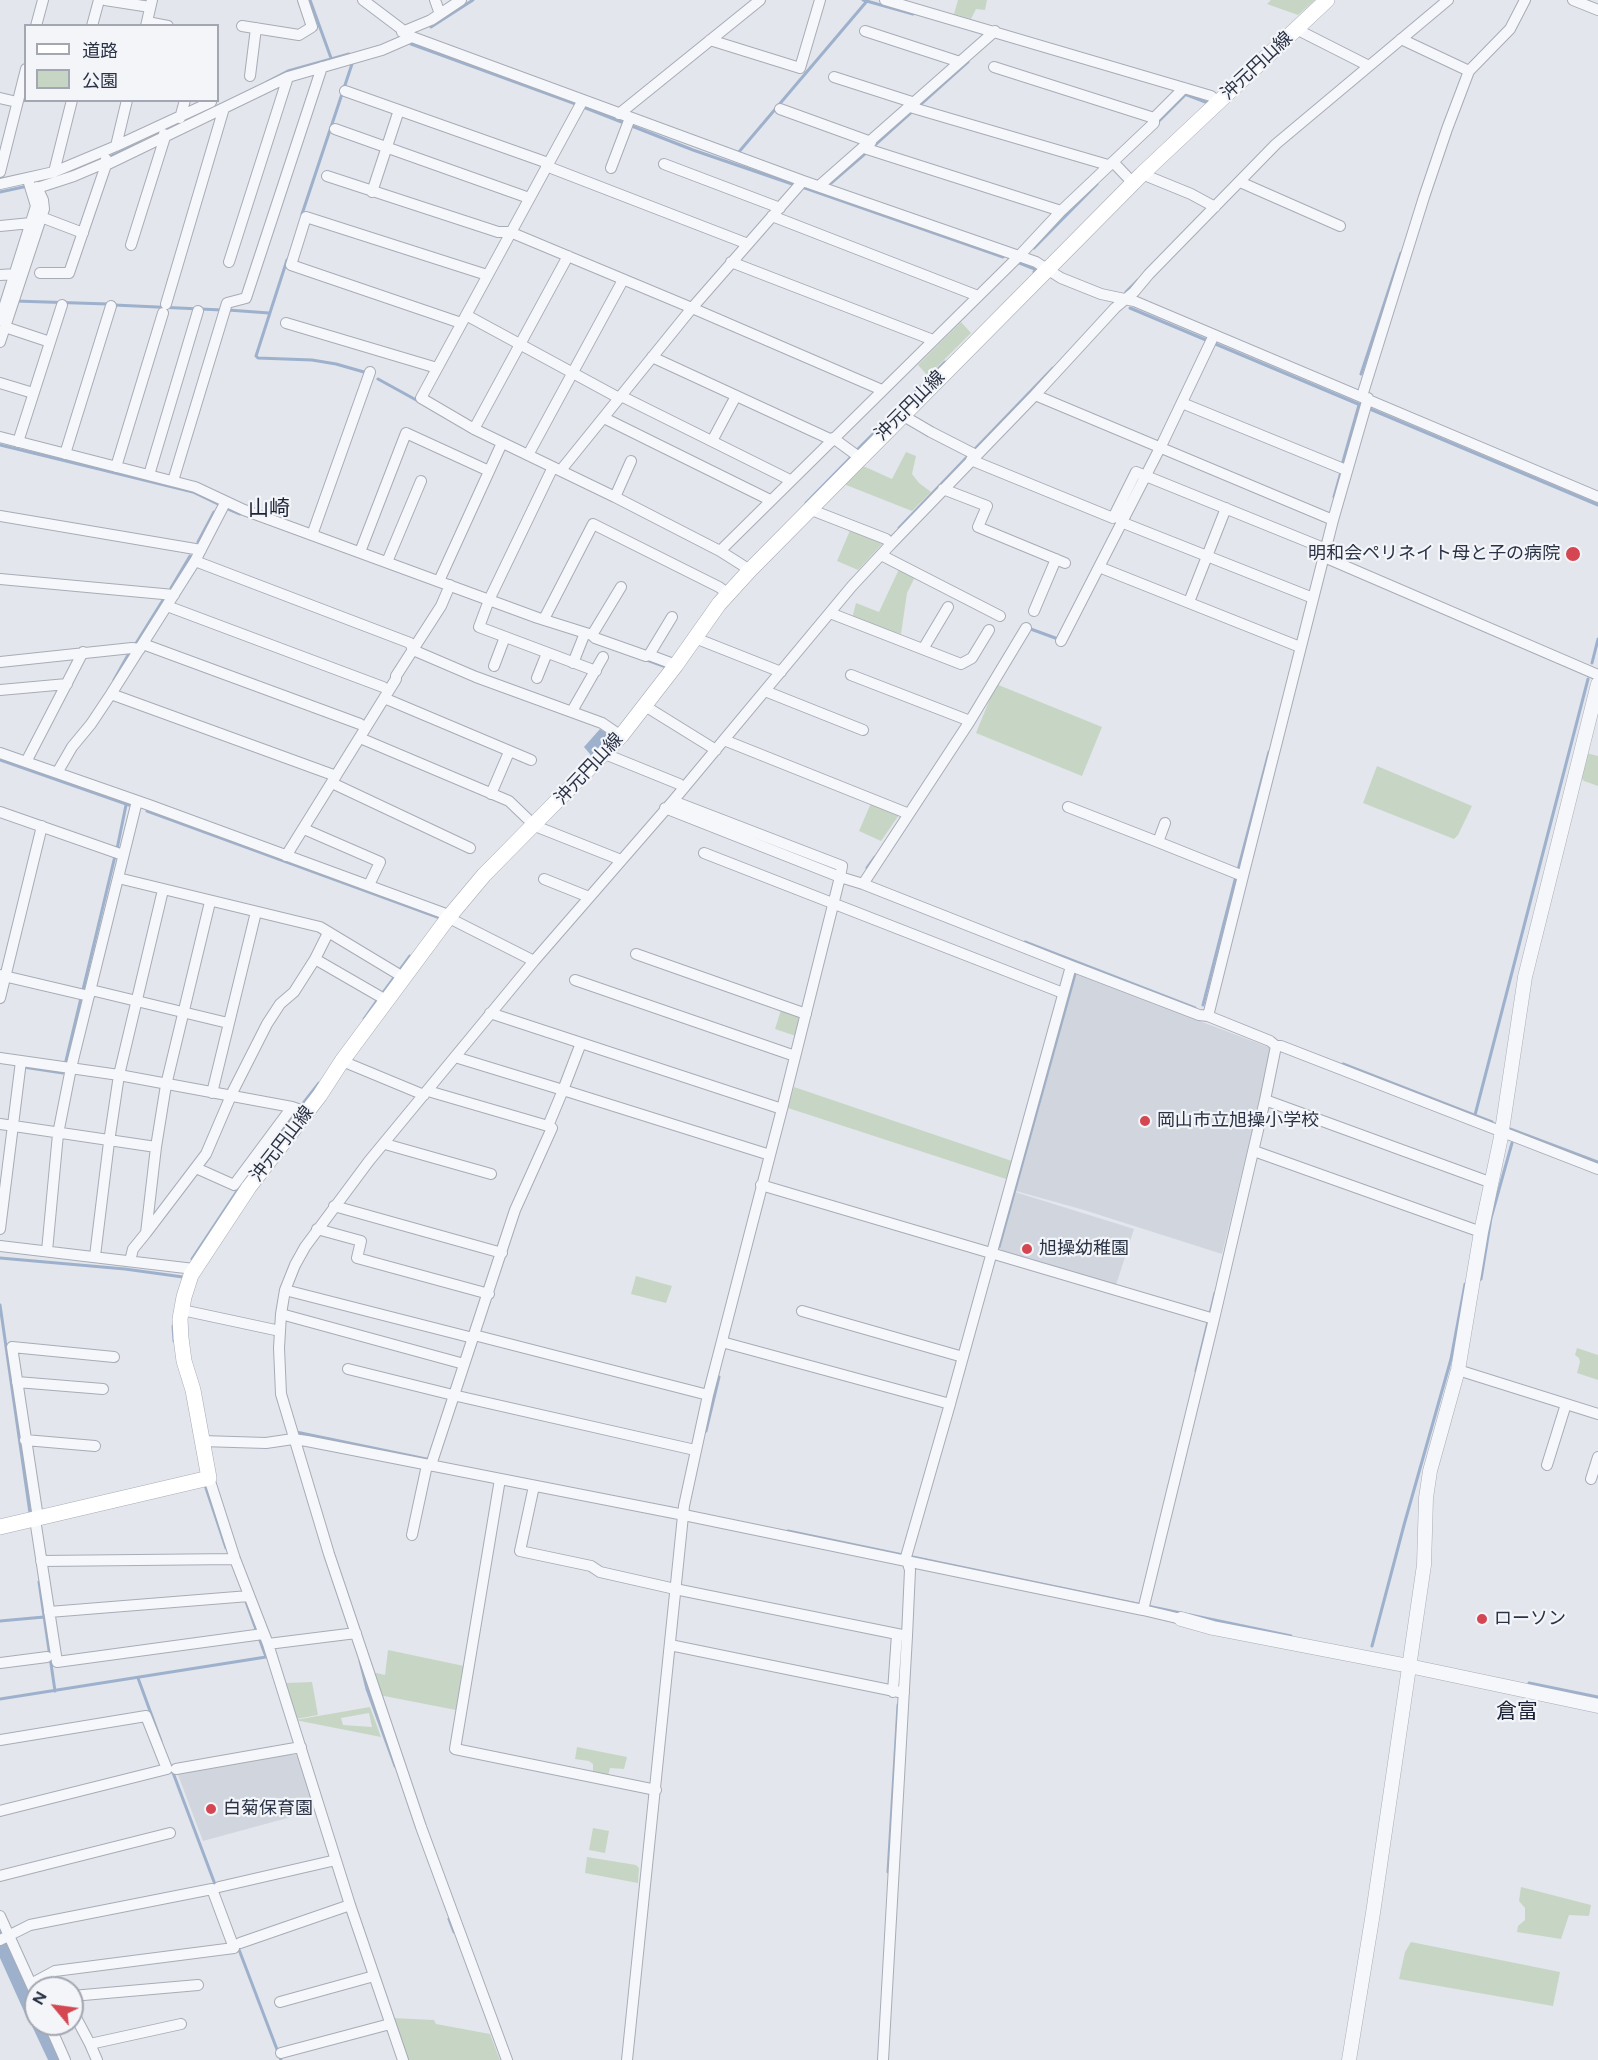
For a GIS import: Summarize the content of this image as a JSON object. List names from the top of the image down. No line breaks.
{"streets":{"main road":["沖元円山線"]},"districts":["山崎","倉富"],"places":["明和会ペリネイト母と子の病院","岡山市立旭操小学校","旭操幼稚園","ローソン","白菊保育園"],"legend":["道路","公園"],"north":"top left"}
